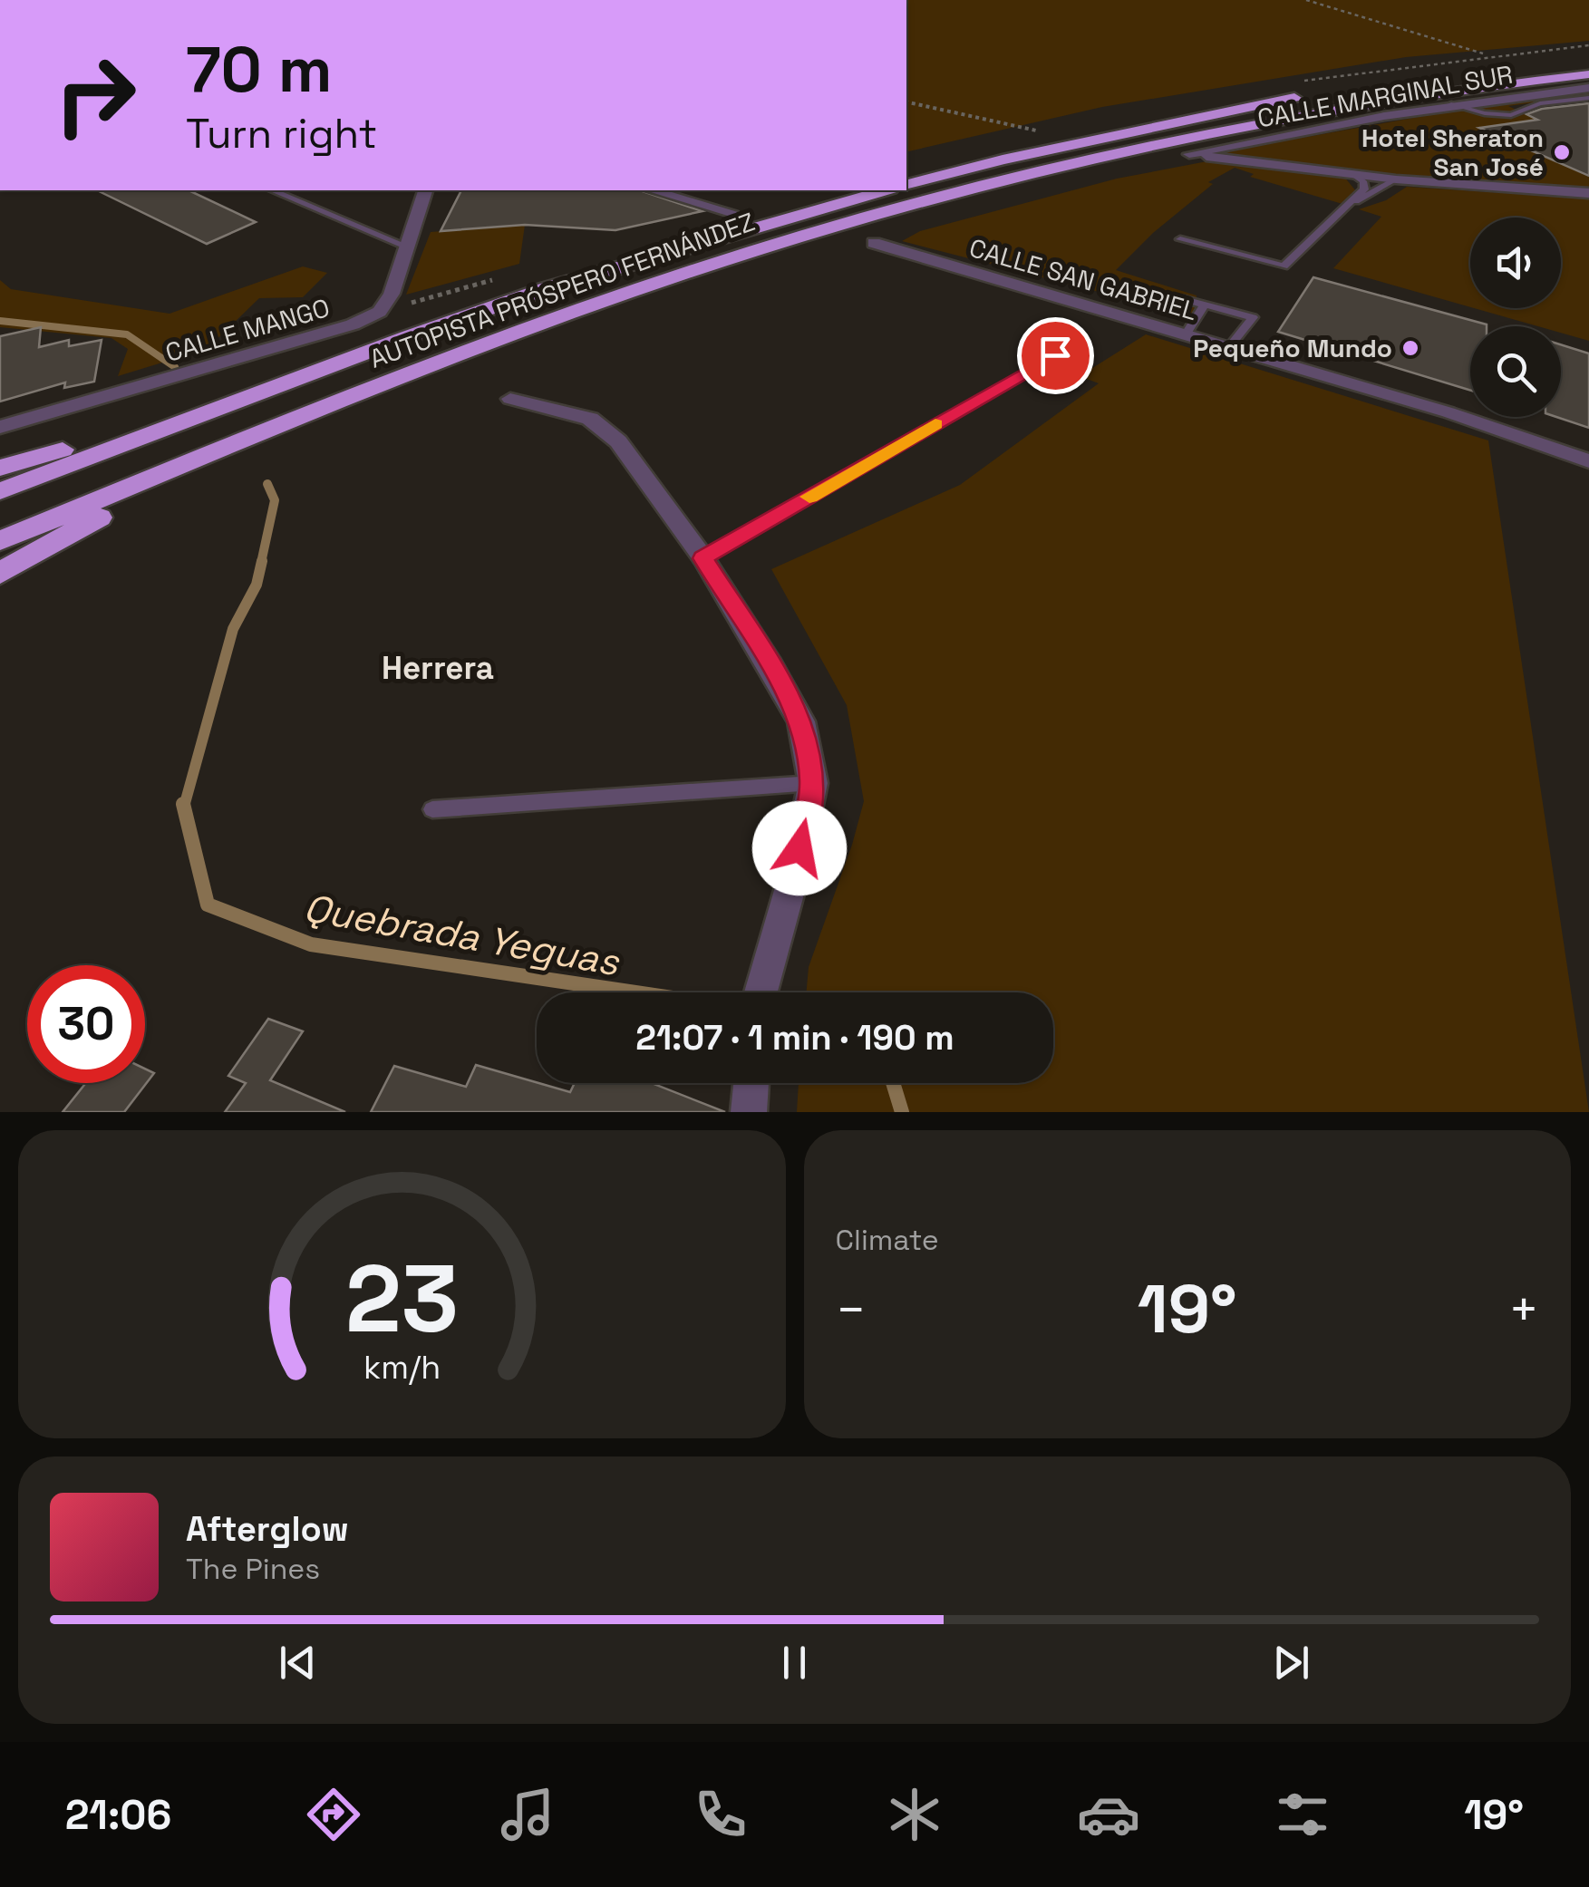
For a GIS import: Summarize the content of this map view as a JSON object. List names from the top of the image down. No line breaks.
{"streets":{"highway":["AUTOPISTA PRÓSPERO FERNÁNDEZ"],"street":["CALLE MARGINAL SUR","CALLE SAN GABRIEL","CALLE MANGO"]},"districts":["Herrera"],"water":["Quebrada Yeguas"],"places":["Hotel Sheraton San José","Pequeño Mundo"],"page":{"turn":["70 m","Turn right"],"limit":"30","trip":"21:07 · 1 min · 190 m","tile":"Climate","heat":["−","19°","+"],"song":["Afterglow","The Pines"],"tabs":["21:06","19°"],"gauge":["23","km/h"]}}
